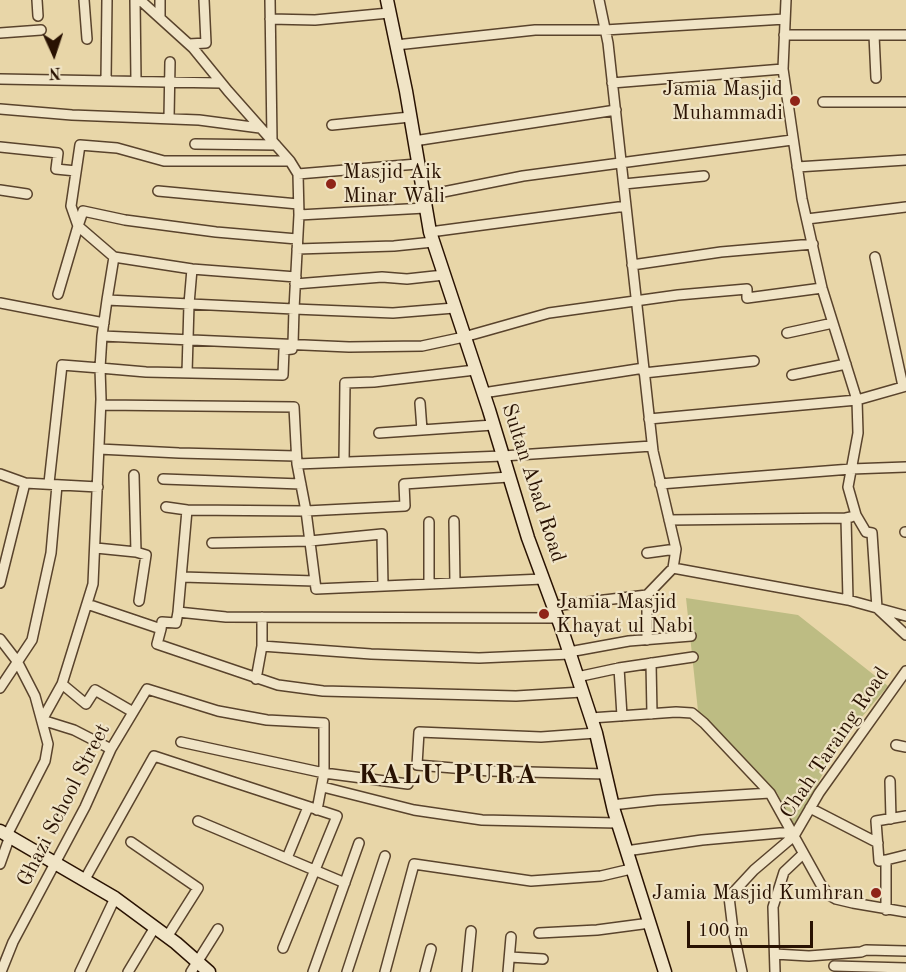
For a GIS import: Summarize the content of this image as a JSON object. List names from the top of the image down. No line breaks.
{"streets":{"street":["Sultan Abad Road","Chah Taraing Road","Ghazi School Street"]},"districts":["KALU PURA"],"places":["Jamia Masjid Muhammadi","Masjid Aik Minar Wali","Jamia Masjid Khayat ul Nabi","Jamia Masjid Kumhran"],"scale_bar":"100 m","north":"bottom"}
